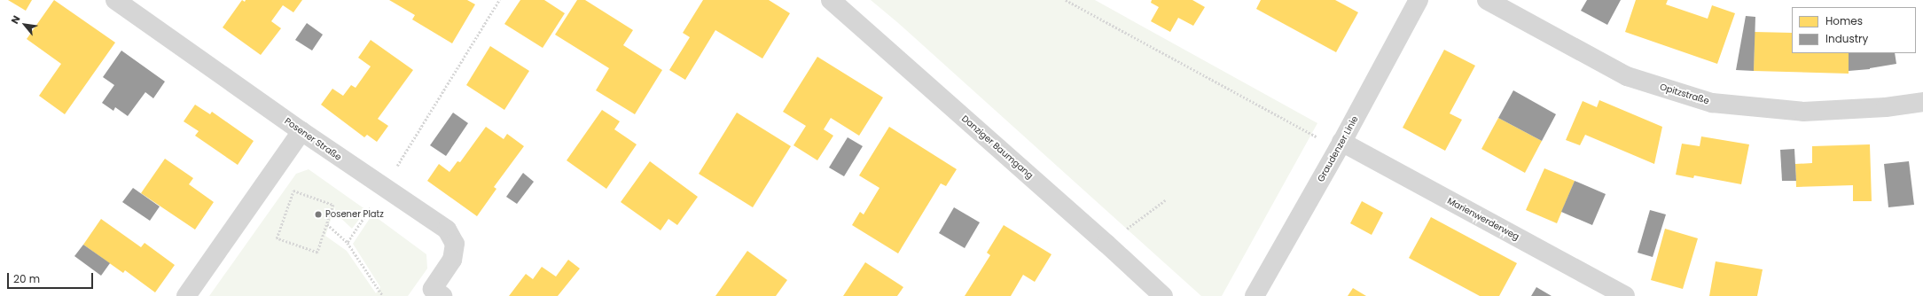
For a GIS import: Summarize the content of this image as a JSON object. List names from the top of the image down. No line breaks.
{"streets":{"street":["Opitzstraße","Posener Straße","Danziger Baumgang","Graudenzer Linie","Marienwerderweg"]},"crossings":[["Graudenzer Linie","Marienwerderweg"]],"places":["Posener Platz"],"legend":["Homes","Industry"],"scale_bar":"20 m","north":"top left"}
